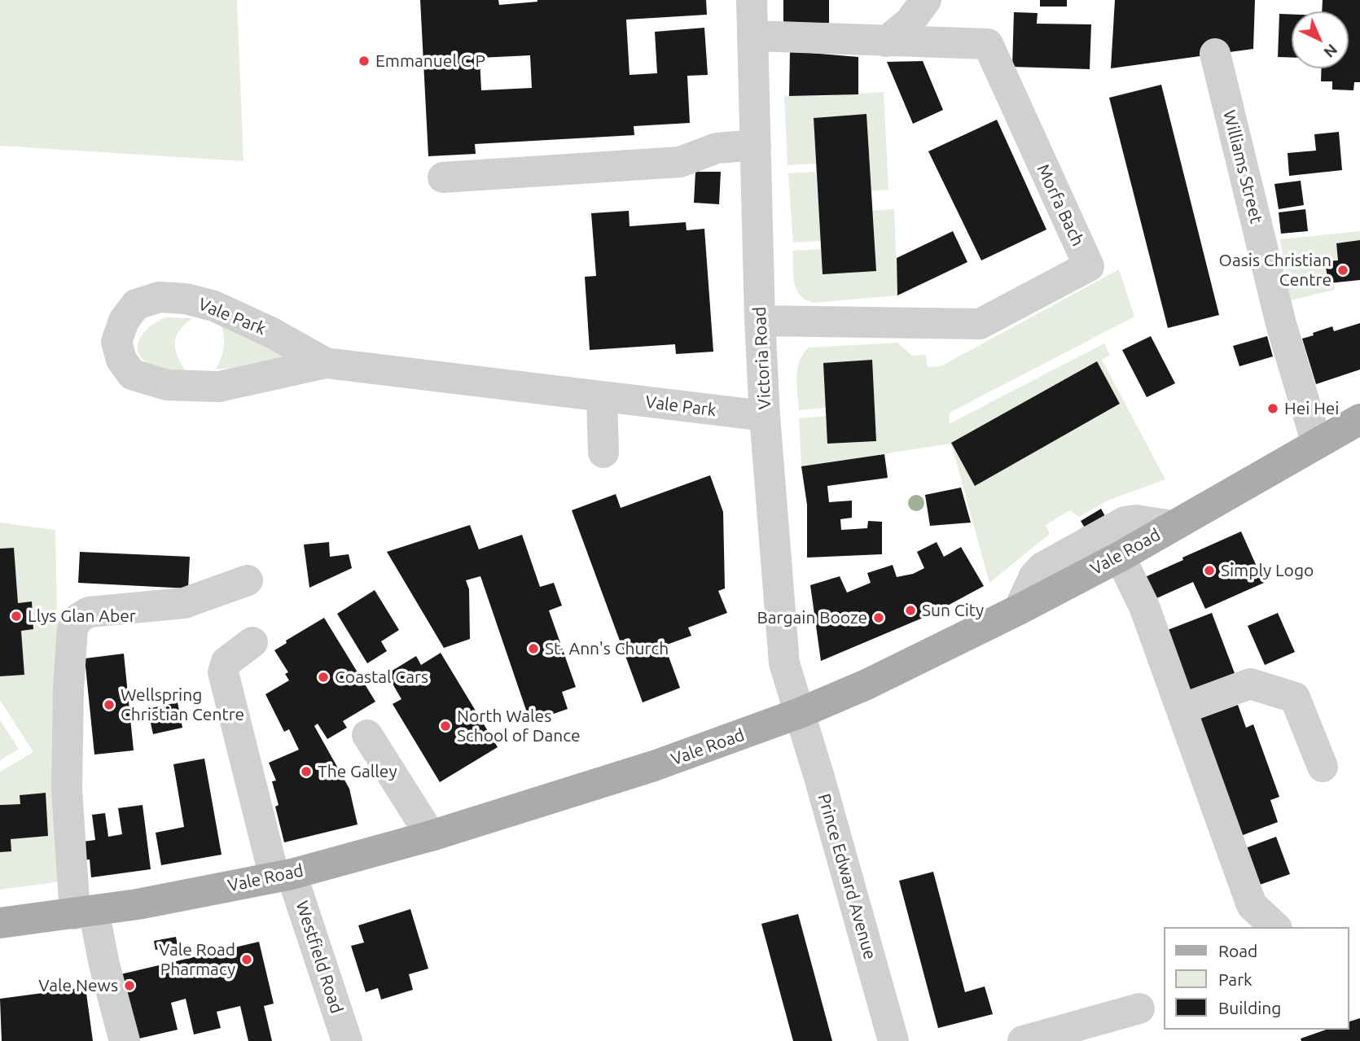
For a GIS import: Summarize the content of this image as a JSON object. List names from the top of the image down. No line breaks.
{"streets":{"main road":["Vale Road"],"street":["Williams Street","Morfa Bach","Vale Park","Victoria Road","Prince Edward Avenue","Westfield Road"]},"crossings":[["Williams Street","Vale Road"],["Morfa Bach","Victoria Road"],["Vale Park","Victoria Road"],["Victoria Road","Vale Road"],["Victoria Road","Prince Edward Avenue"],["Vale Road","Prince Edward Avenue"],["Vale Road","Westfield Road"]],"places":["Emmanuel C P","Oasis Christian Centre","Hei Hei","Simply Logo","Sun City","Llys Glan Aber","Bargain Booze","St. Ann's Church","Coastal Cars","Wellspring Christian Centre","North Wales School of Dance","The Galley","Vale Road Pharmacy","Vale News"],"legend":["Road","Park","Building"],"north":"bottom right"}
